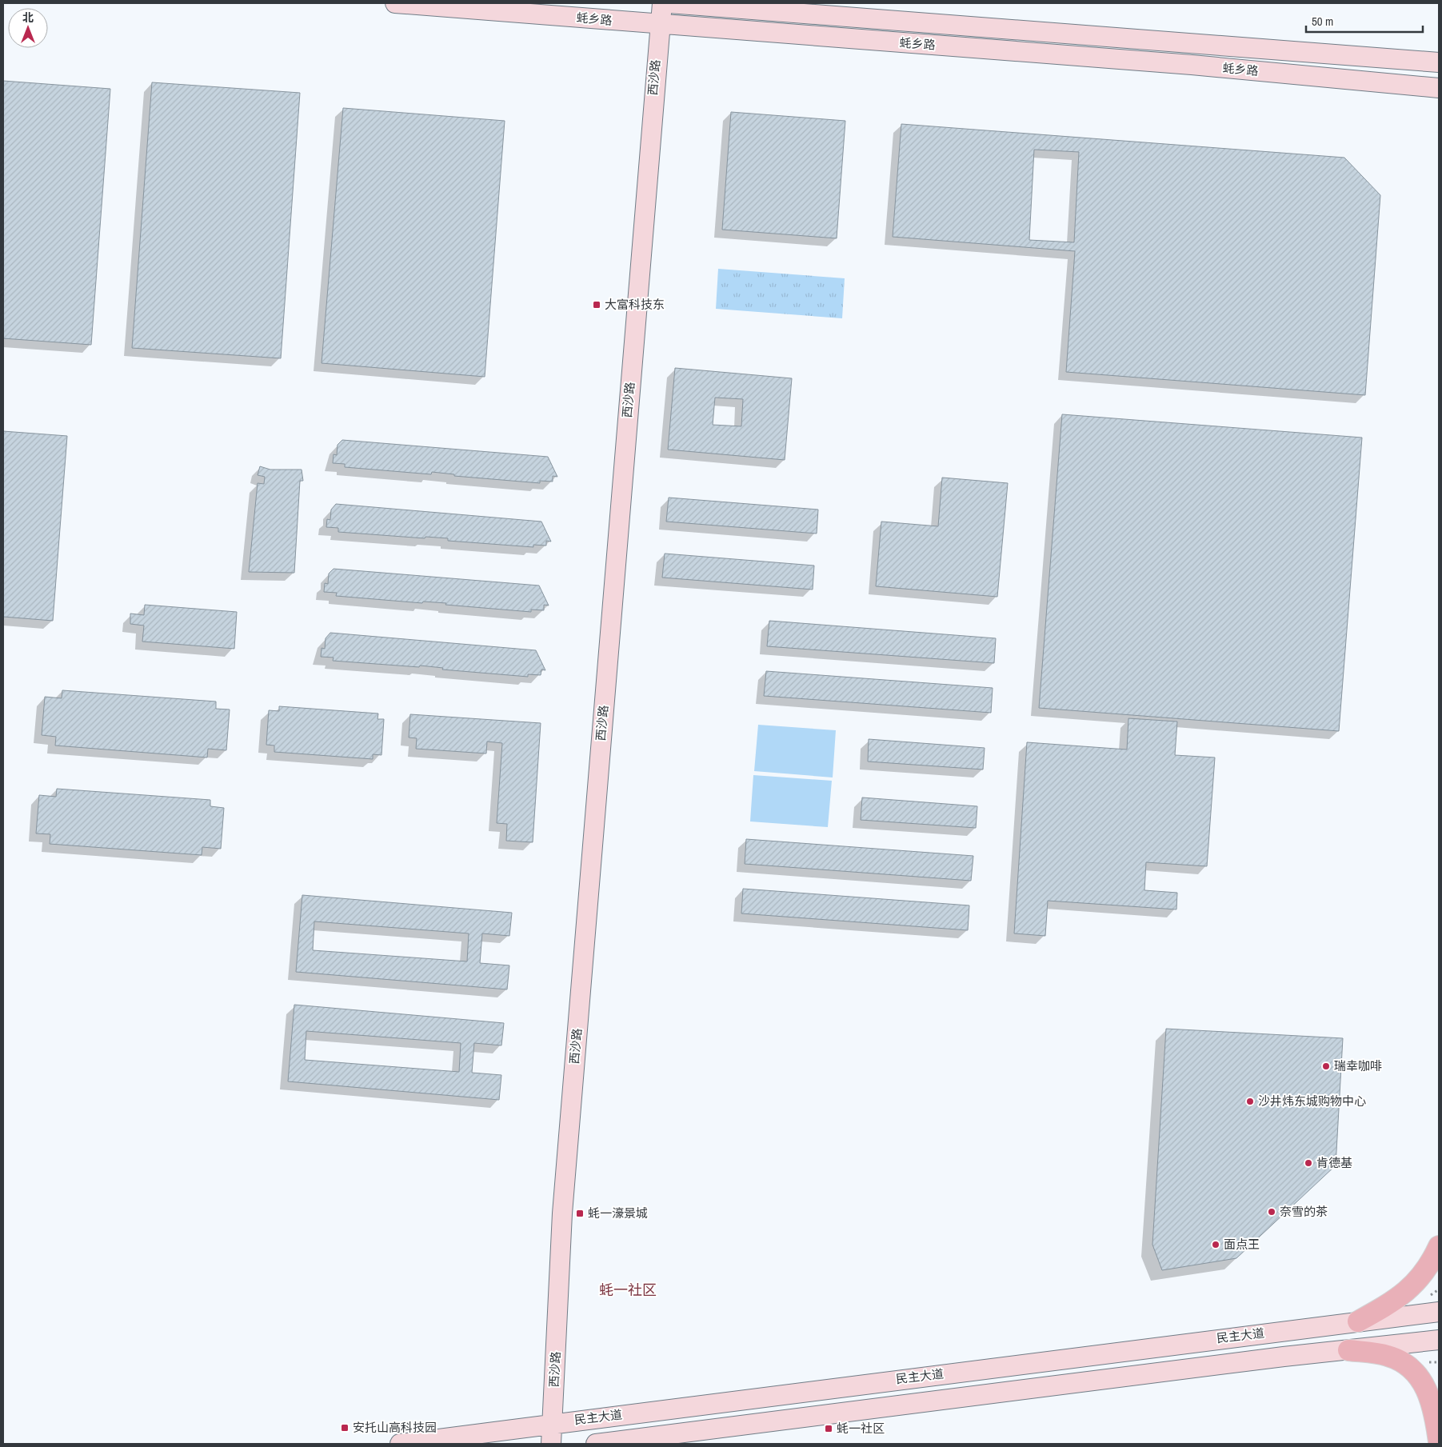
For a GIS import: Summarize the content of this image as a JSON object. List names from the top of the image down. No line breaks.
{"streets":{"street":["蚝乡路","西沙路","民主大道"]},"crossings":[["蚝乡路","西沙路"],["西沙路","民主大道"]],"districts":["蚝一社区"],"places":{"transit":["大富科技东","蚝一濠景城","安托山高科技园","蚝一社区"],"other":["瑞幸咖啡","沙井炜东城购物中心","肯德基","奈雪的茶","面点王"]},"scale_bar":"50 m","north":"top"}
